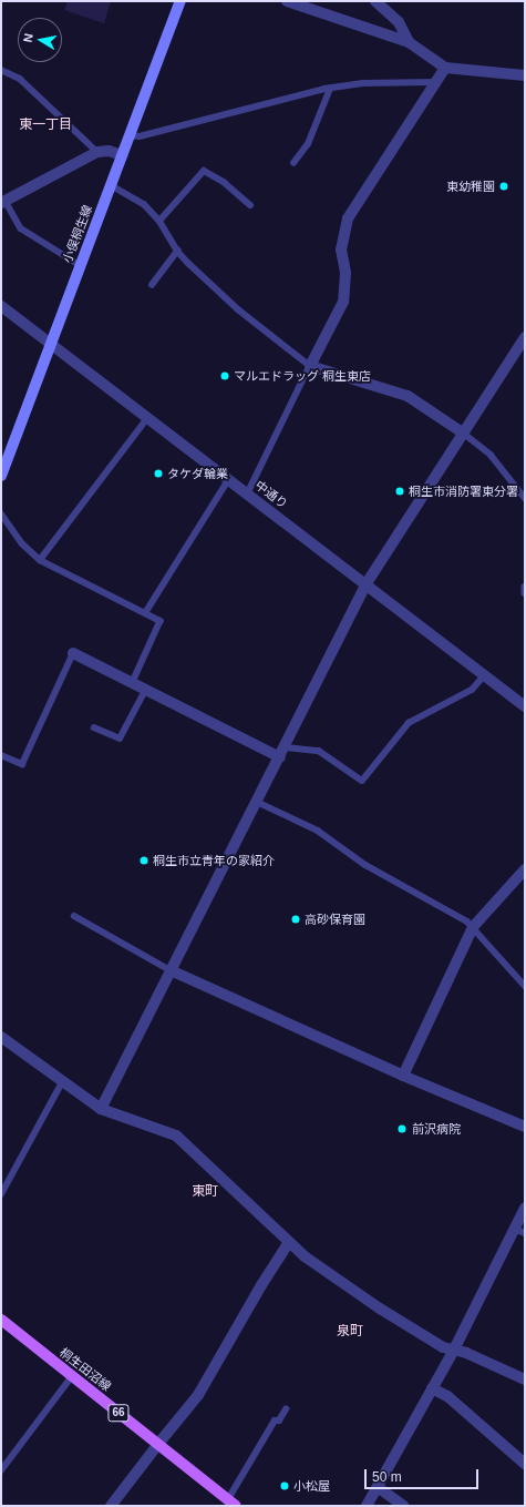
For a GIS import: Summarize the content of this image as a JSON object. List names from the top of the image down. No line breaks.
{"streets":{"main road":["小俣桐生線","桐生田沼線","66"],"street":["中通り"]},"crossings":[["小俣桐生線","中通り"]],"districts":["東一丁目","東町","泉町"],"places":["東幼稚園","マルエドラッグ 桐生東店","タケダ輪業","桐生市消防署東分署","桐生市立青年の家紹介","高砂保育園","前沢病院","小松屋"],"scale_bar":"50 m","north":"left"}
